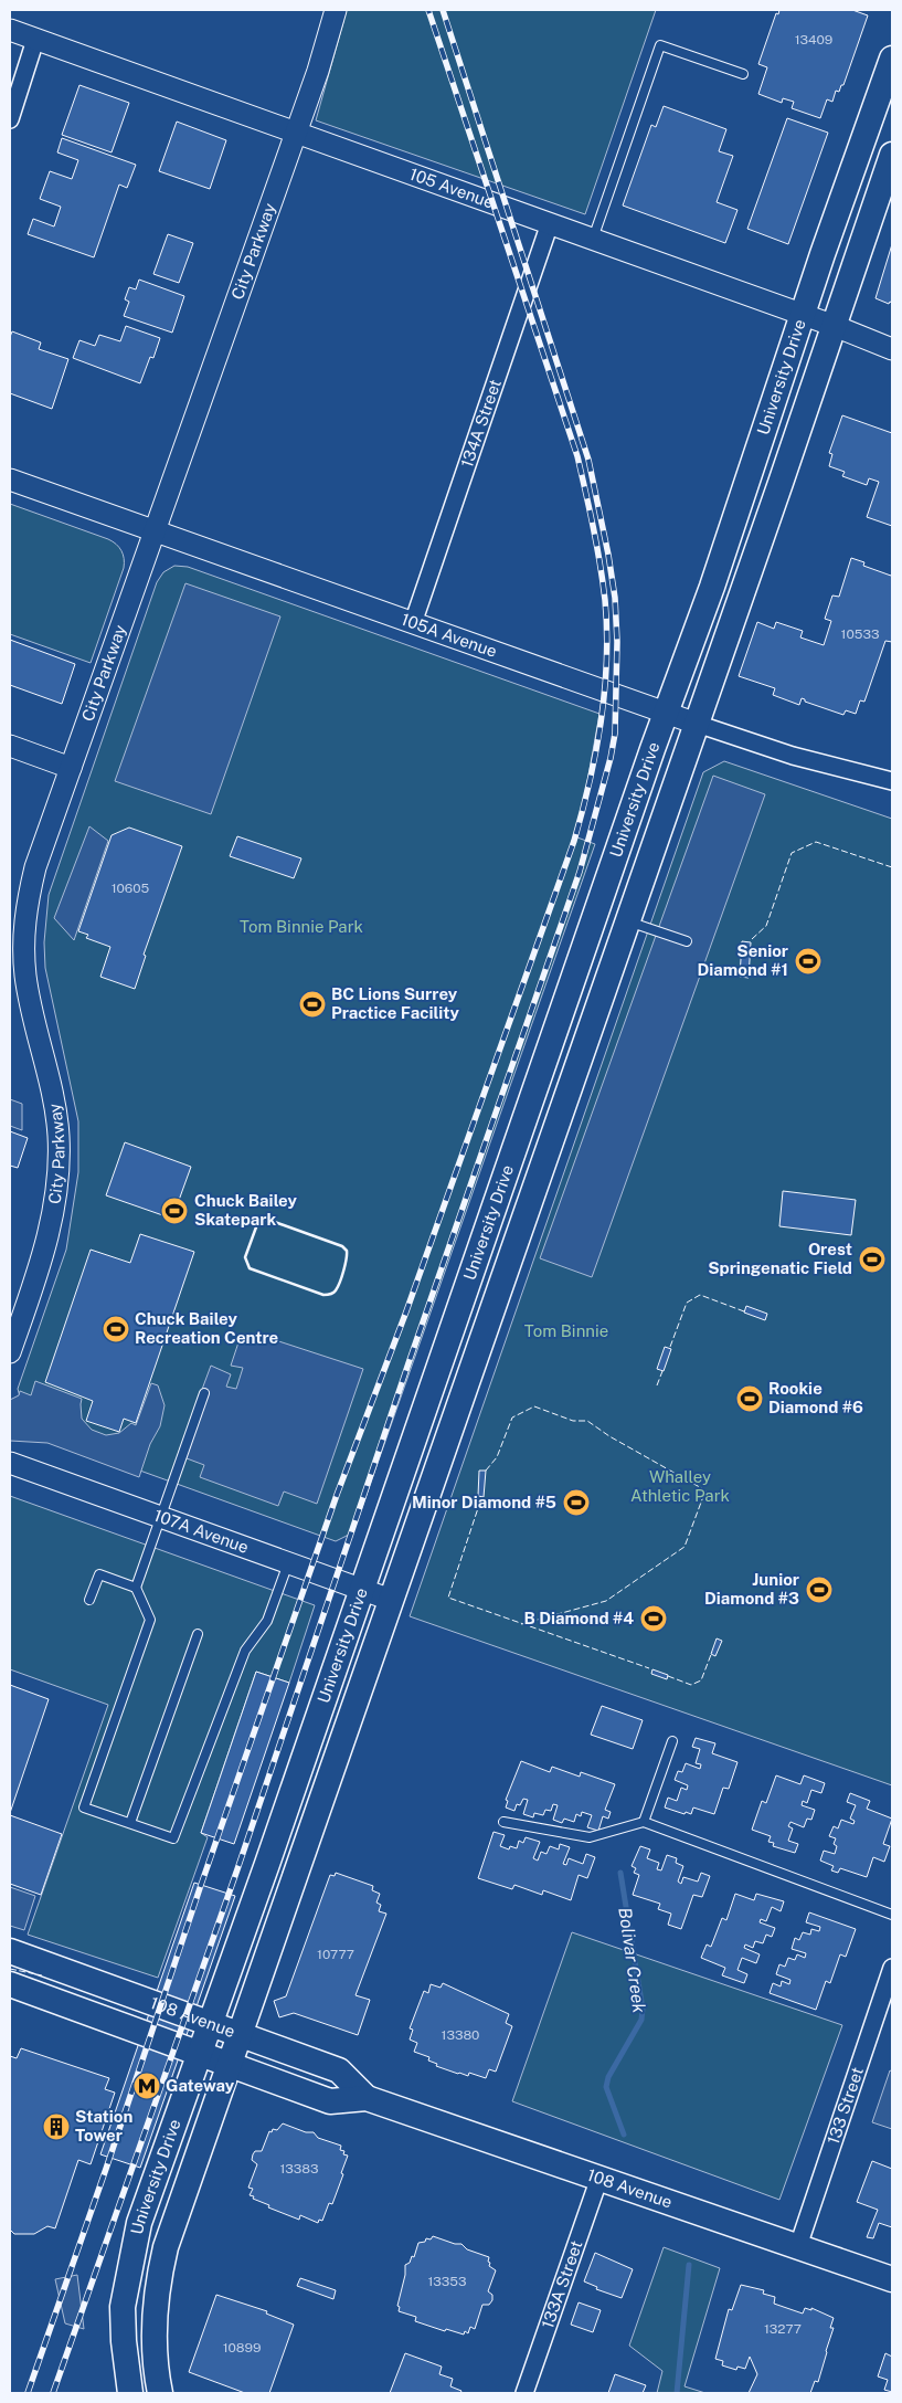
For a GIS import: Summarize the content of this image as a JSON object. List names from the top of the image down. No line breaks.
{"streets":{"main road":["University Drive","108 Avenue"],"street":["105 Avenue","City Parkway","134A Street","105A Avenue","107A Avenue","133 Street","133A Street"]},"crossings":[["105 Avenue","City Parkway"],["105 Avenue","University Drive"],["105 Avenue","134A Street"],["City Parkway","105A Avenue"],["University Drive","105A Avenue"],["University Drive","107A Avenue"],["University Drive","108 Avenue"],["134A Street","105A Avenue"],["108 Avenue","133 Street"],["108 Avenue","133A Street"]],"water":["Bolivar Creek"],"parks":["Tom Binnie Park","Tom Binnie","Whalley Athletic Park"],"places":{"sports":["Senior Diamond #1","BC Lions Surrey Practice Facility","Chuck Bailey Skatepark","Orest Springenatic Field","Chuck Bailey Recreation Centre","Rookie Diamond #6","Minor Diamond #5","Junior Diamond #3","B Diamond #4"],"metro station":["Gateway"],"building":["Station Tower"]},"house_numbers":["13409","10533","10605","10777","13380","13383","13353","13277","10899"]}
